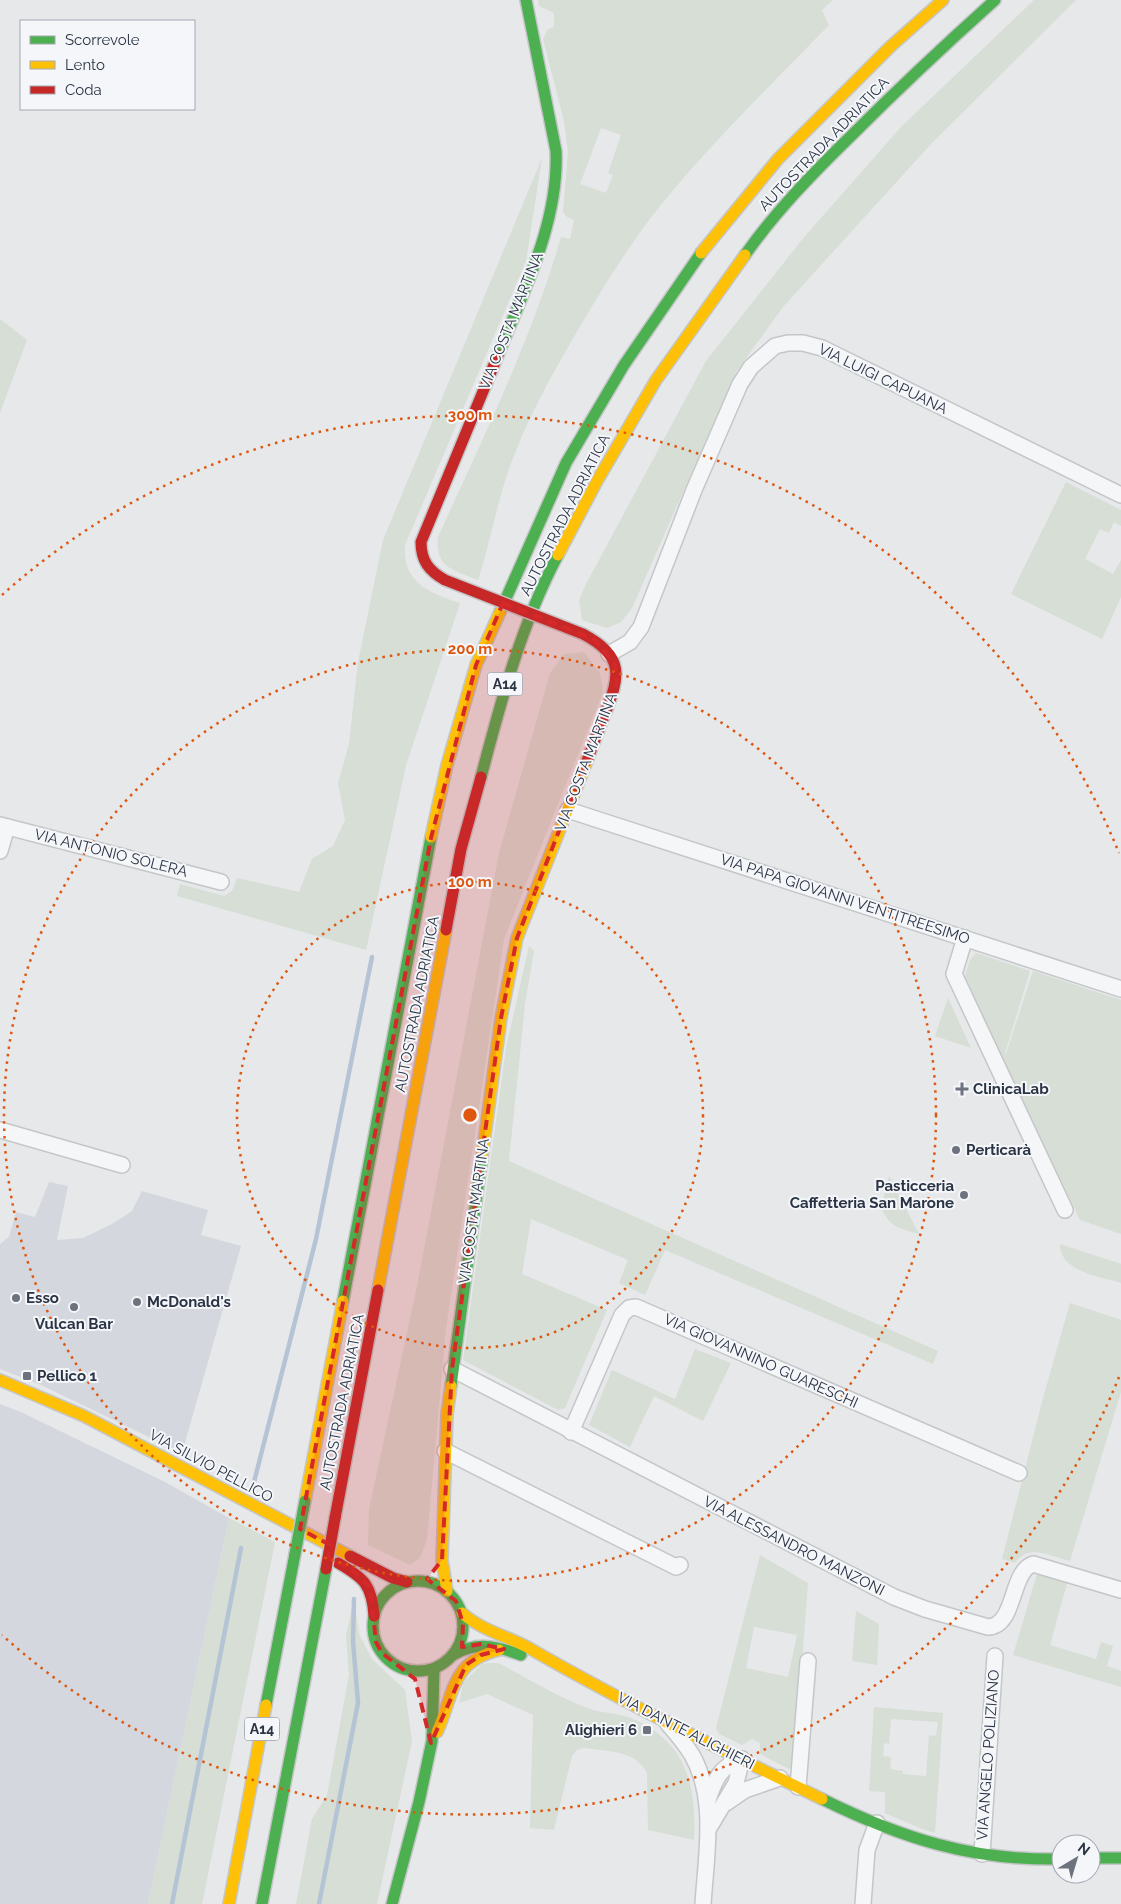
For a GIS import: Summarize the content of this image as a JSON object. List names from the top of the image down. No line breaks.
{"streets":{"main road":["AUTOSTRADA ADRIATICA","VIA COSTA MARTINA","A14","VIA SILVIO PELLICO","VIA DANTE ALIGHIERI"],"street":["VIA LUIGI CAPUANA","VIA ANTONIO SOLERA","VIA PAPA GIOVANNI VENTITREESIMO","VIA GIOVANNINO GUARESCHI","VIA ALESSANDRO MANZONI","VIA ANGELO POLIZIANO"]},"crossings":[["VIA COSTA MARTINA","VIA LUIGI CAPUANA"],["VIA COSTA MARTINA","VIA PAPA GIOVANNI VENTITREESIMO"],["VIA COSTA MARTINA","VIA SILVIO PELLICO"],["VIA COSTA MARTINA","VIA ALESSANDRO MANZONI"],["VIA COSTA MARTINA","VIA DANTE ALIGHIERI"],["VIA GIOVANNINO GUARESCHI","VIA ALESSANDRO MANZONI"],["VIA SILVIO PELLICO","VIA DANTE ALIGHIERI"],["VIA DANTE ALIGHIERI","VIA ANGELO POLIZIANO"]],"places":{"health":["ClinicaLab"],"other":["Perticarà","Pasticceria Caffetteria San Marone","Esso","McDonald's","Vulcan Bar"],"transit":["Pellico 1","Alighieri 6"]},"legend":["Scorrevole","Lento","Coda"],"north":"top right","rings":["300 m","200 m","100 m"]}
